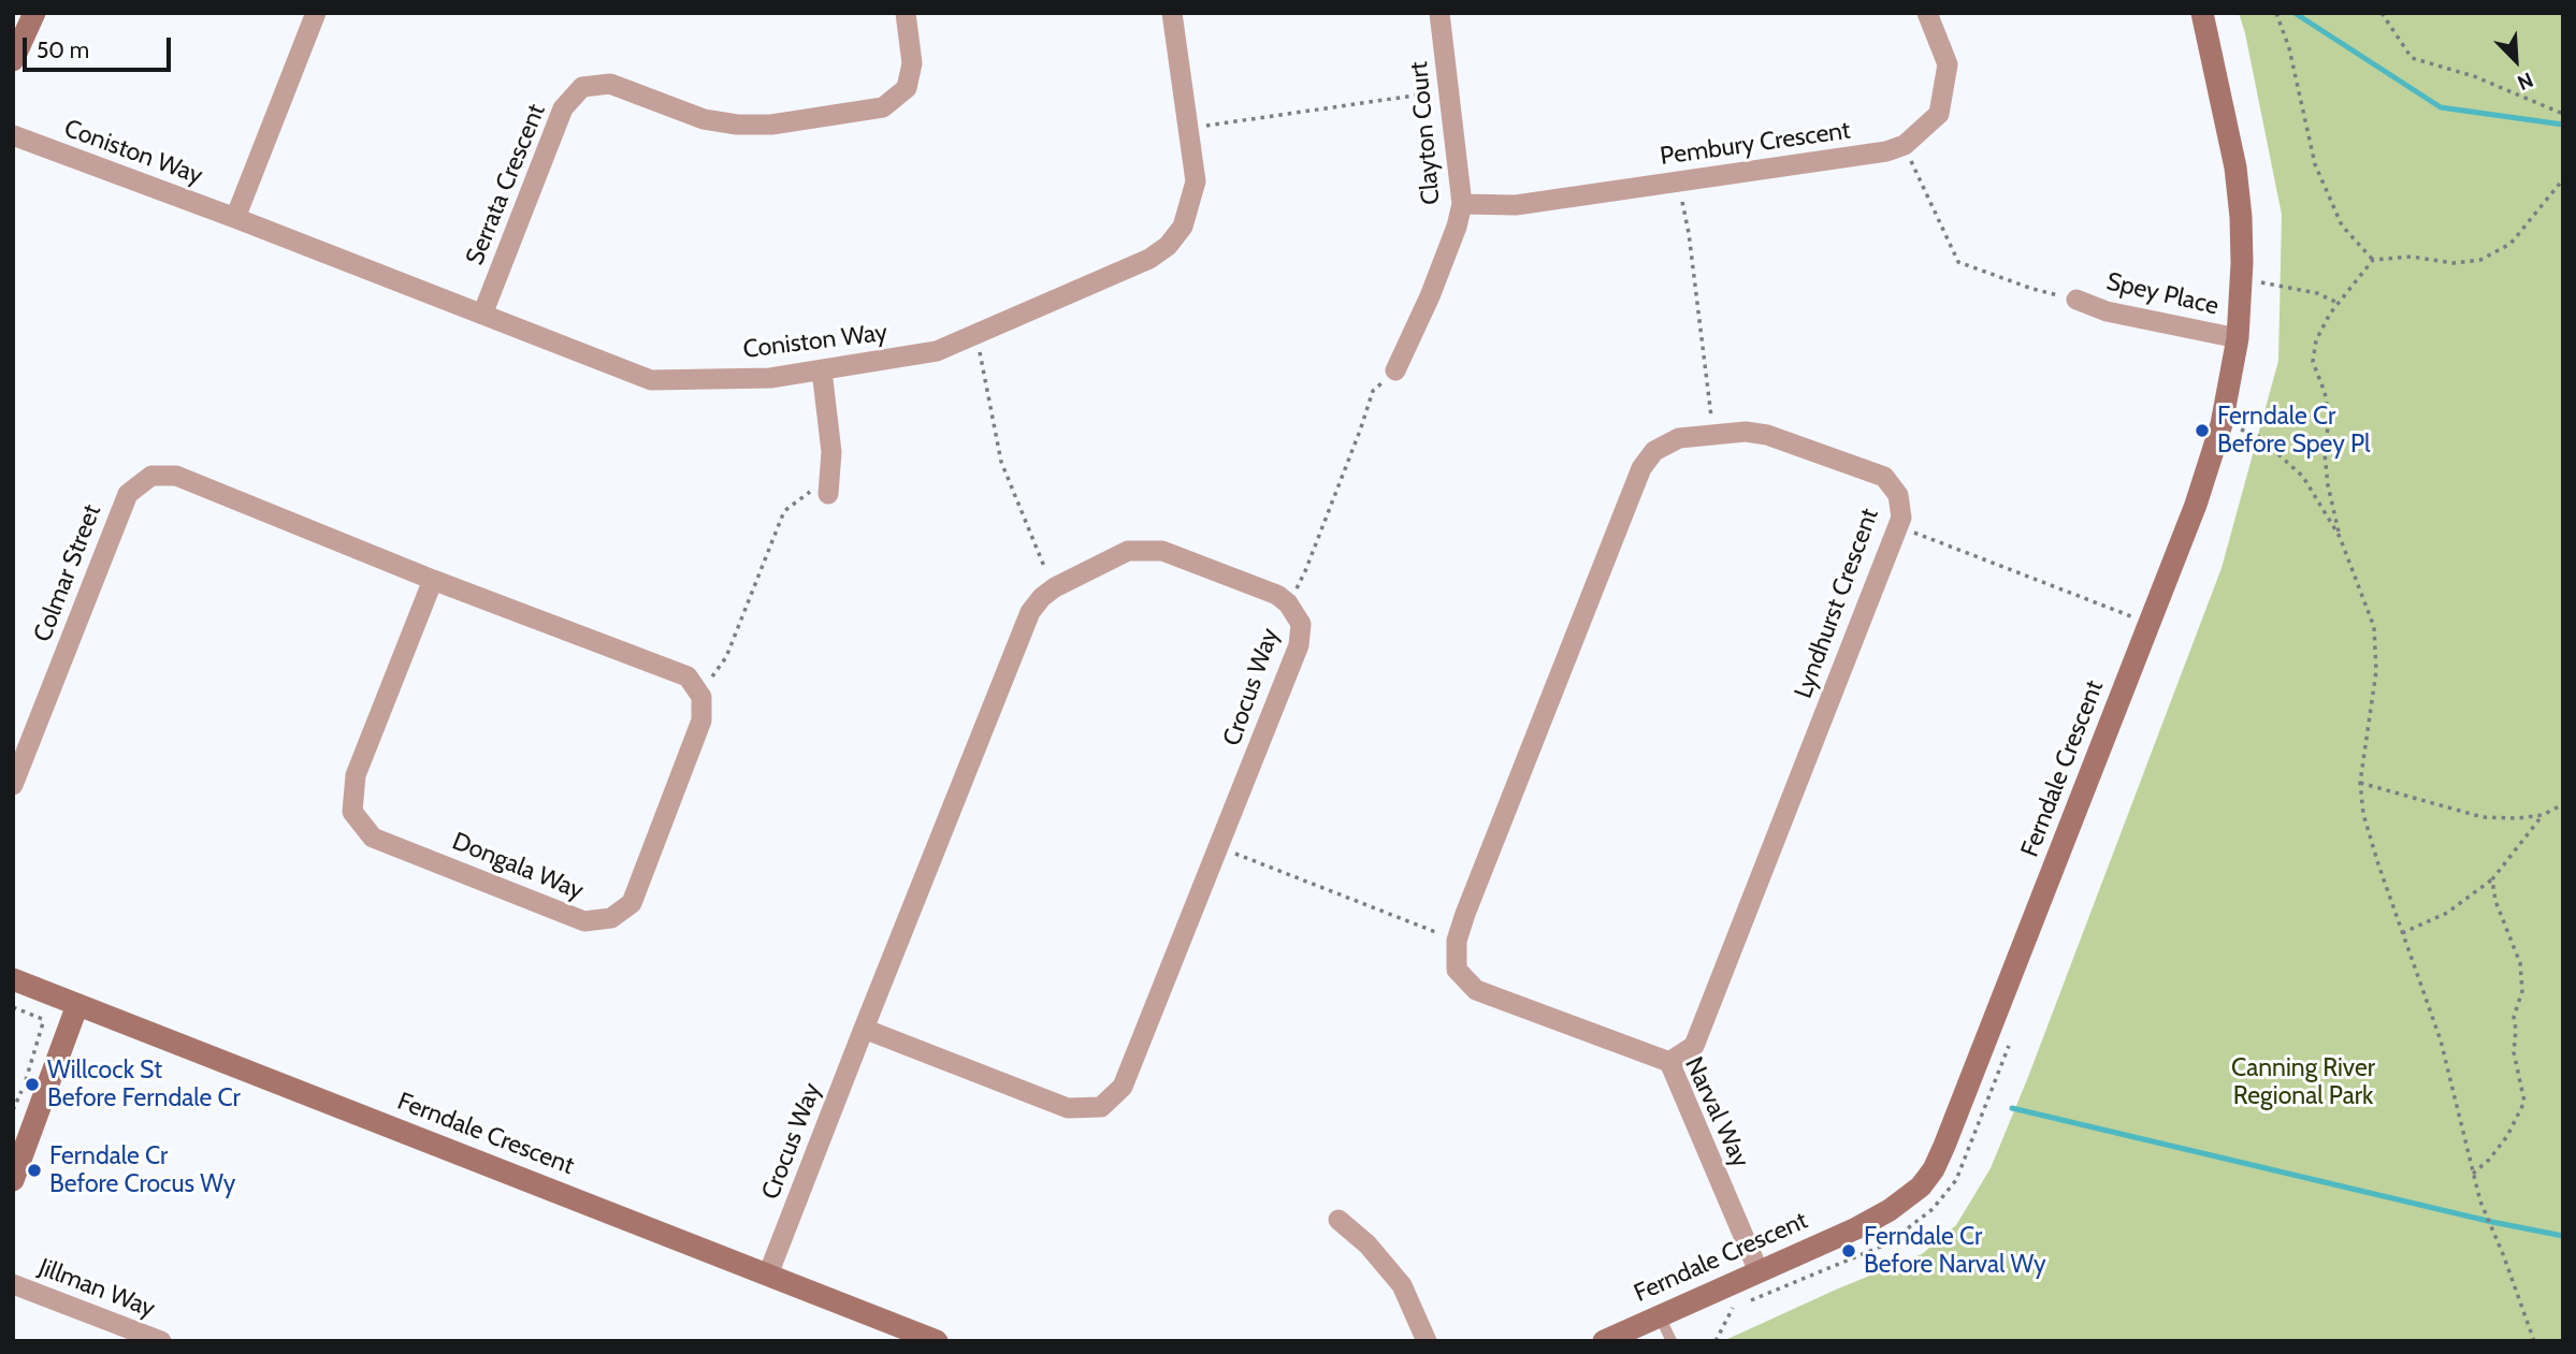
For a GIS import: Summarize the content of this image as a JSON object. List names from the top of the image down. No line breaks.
{"streets":{"street":["Clayton Court","Pembury Crescent","Coniston Way","Serrata Crescent","Spey Place","Colmar Street","Lyndhurst Crescent","Crocus Way","Ferndale Crescent","Dongala Way","Narval Way","Jillman Way"]},"crossings":[["Clayton Court","Pembury Crescent"],["Coniston Way","Serrata Crescent"],["Spey Place","Ferndale Crescent"],["Colmar Street","Dongala Way"],["Lyndhurst Crescent","Narval Way"],["Crocus Way","Ferndale Crescent"],["Ferndale Crescent","Narval Way"]],"parks":["Canning River Regional Park"],"places":["Ferndale Cr Before Spey Pl","Willcock St Before Ferndale Cr","Ferndale Cr Before Crocus Wy","Ferndale Cr Before Narval Wy"],"scale_bar":"50 m","north":"bottom right"}
